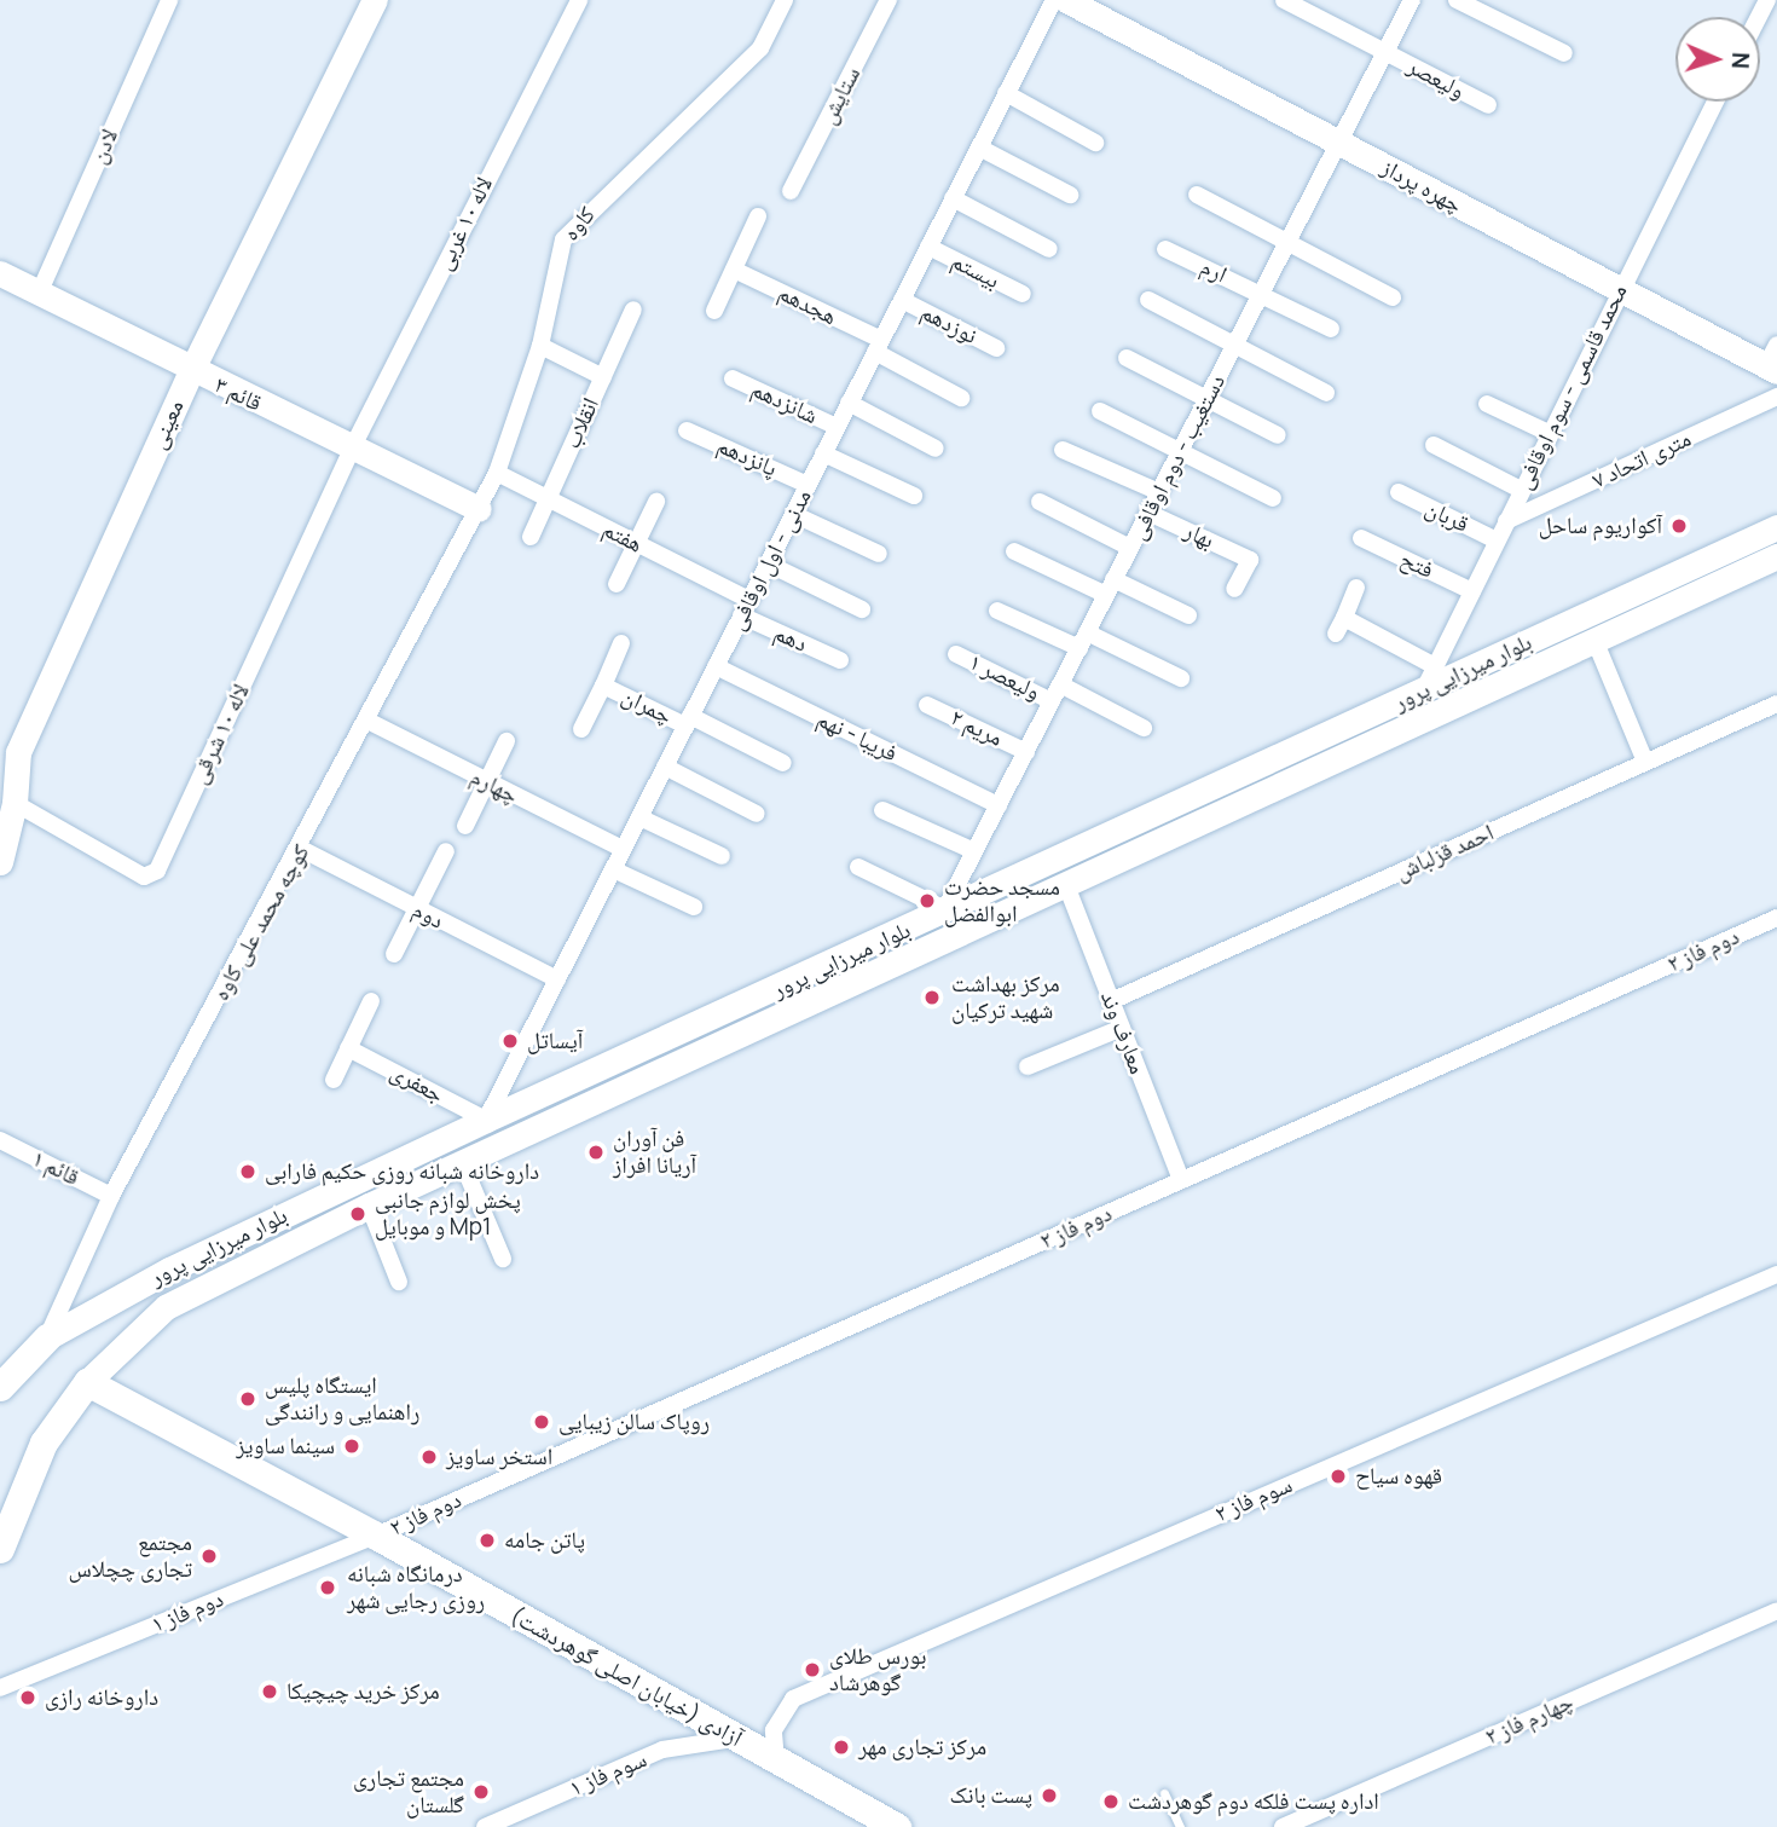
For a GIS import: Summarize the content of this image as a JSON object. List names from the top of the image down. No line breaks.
{"streets":{"main road":["چهره پرداز","قائم ۳","معینی","بلوار میرزایی پرور","آزادی (خیابان اصلی گوهردشت)"],"street":["ولیعصر","ستایش","لادن","لاله ۱۰ غربی","کاوه","بیستم","ارم","هجدهم","نوزدهم","محمد قاسمی - سوم اوقافی","شانزدهم","انقلاب","پانزدهم","دستغیب - دوم اوقافی","۷ متری اتحاد","قربان","بهار","هفتم","مدنی - اول اوقافی","فتح","دهم","ولیعصر ۱","چمران","مریم ۲","لاله ۱۰ شرقی","فریبا - نهم","چهارم","احمد قزلباش","دوم","کوچه محمد علی کاوه","دوم فاز ۲","معارف وند","جعفری","قائم ۱","سوم فاز ۲","دوم فاز ۱","چهارم فاز ۲","سوم فاز ۱"]},"crossings":[["ولیعصر","دستغیب - دوم اوقافی"],["لادن","قائم ۳"],["چهره پرداز","محمد قاسمی - سوم اوقافی"],["چهره پرداز","دستغیب - دوم اوقافی"],["لاله ۱۰ غربی","قائم ۳"],["لاله ۱۰ غربی","لاله ۱۰ شرقی"],["کاوه","قائم ۳"],["کاوه","هفتم"],["کاوه","کوچه محمد علی کاوه"],["بیستم","مدنی - اول اوقافی"],["ارم","دستغیب - دوم اوقافی"],["هجدهم","مدنی - اول اوقافی"],["نوزدهم","مدنی - اول اوقافی"],["محمد قاسمی - سوم اوقافی","۷ متری اتحاد"],["محمد قاسمی - سوم اوقافی","قربان"],["محمد قاسمی - سوم اوقافی","فتح"],["محمد قاسمی - سوم اوقافی","بلوار میرزایی پرور"],["قائم ۳","معینی"],["قائم ۳","لاله ۱۰ شرقی"],["قائم ۳","کوچه محمد علی کاوه"],["شانزدهم","مدنی - اول اوقافی"],["انقلاب","هفتم"],["معینی","لاله ۱۰ شرقی"],["پانزدهم","مدنی - اول اوقافی"],["دستغیب - دوم اوقافی","بهار"],["دستغیب - دوم اوقافی","بلوار میرزایی پرور"],["دستغیب - دوم اوقافی","ولیعصر ۱"],["دستغیب - دوم اوقافی","مریم ۲"],["دستغیب - دوم اوقافی","فریبا - نهم"],["هفتم","مدنی - اول اوقافی"],["مدنی - اول اوقافی","دهم"],["مدنی - اول اوقافی","بلوار میرزایی پرور"],["مدنی - اول اوقافی","چمران"],["مدنی - اول اوقافی","فریبا - نهم"],["مدنی - اول اوقافی","چهارم"],["مدنی - اول اوقافی","دوم"],["مدنی - اول اوقافی","جعفری"],["بلوار میرزایی پرور","کوچه محمد علی کاوه"],["بلوار میرزایی پرور","معارف وند"],["بلوار میرزایی پرور","جعفری"],["بلوار میرزایی پرور","آزادی (خیابان اصلی گوهردشت)"],["چهارم","کوچه محمد علی کاوه"],["احمد قزلباش","معارف وند"],["دوم","کوچه محمد علی کاوه"],["کوچه محمد علی کاوه","قائم ۱"],["دوم فاز ۲","معارف وند"],["دوم فاز ۲","دوم فاز ۱"],["دوم فاز ۲","آزادی (خیابان اصلی گوهردشت)"],["سوم فاز ۲","آزادی (خیابان اصلی گوهردشت)"],["دوم فاز ۱","آزادی (خیابان اصلی گوهردشت)"],["آزادی (خیابان اصلی گوهردشت)","سوم فاز ۱"]],"places":["آکواریوم ساحل","مسجد حضرت ابوالفضل","مرکز بهداشت شهید ترکیان","آیساتل","فن آوران آریانا افراز","داروخانه شبانه روزی حکیم فارابی","پخش لوازم جانبی و موبایل Mp1","ایستگاه پلیس راهنمایی و رانندگی","روپاک سالن زیبایی","سینما ساویز","استخر ساویز","قهوه سیاح","پاتن جامه","مجتمع تجاری چچلاس","درمانگاه شبانه روزی رجایی شهر","بورس طلای گوهرشاد","مرکز خرید چیچیکا","داروخانه رازی","مرکز تجاری مهر","مجتمع تجاری گلستان","پست بانک","اداره پست فلکه دوم گوهردشت"],"north":"right"}
